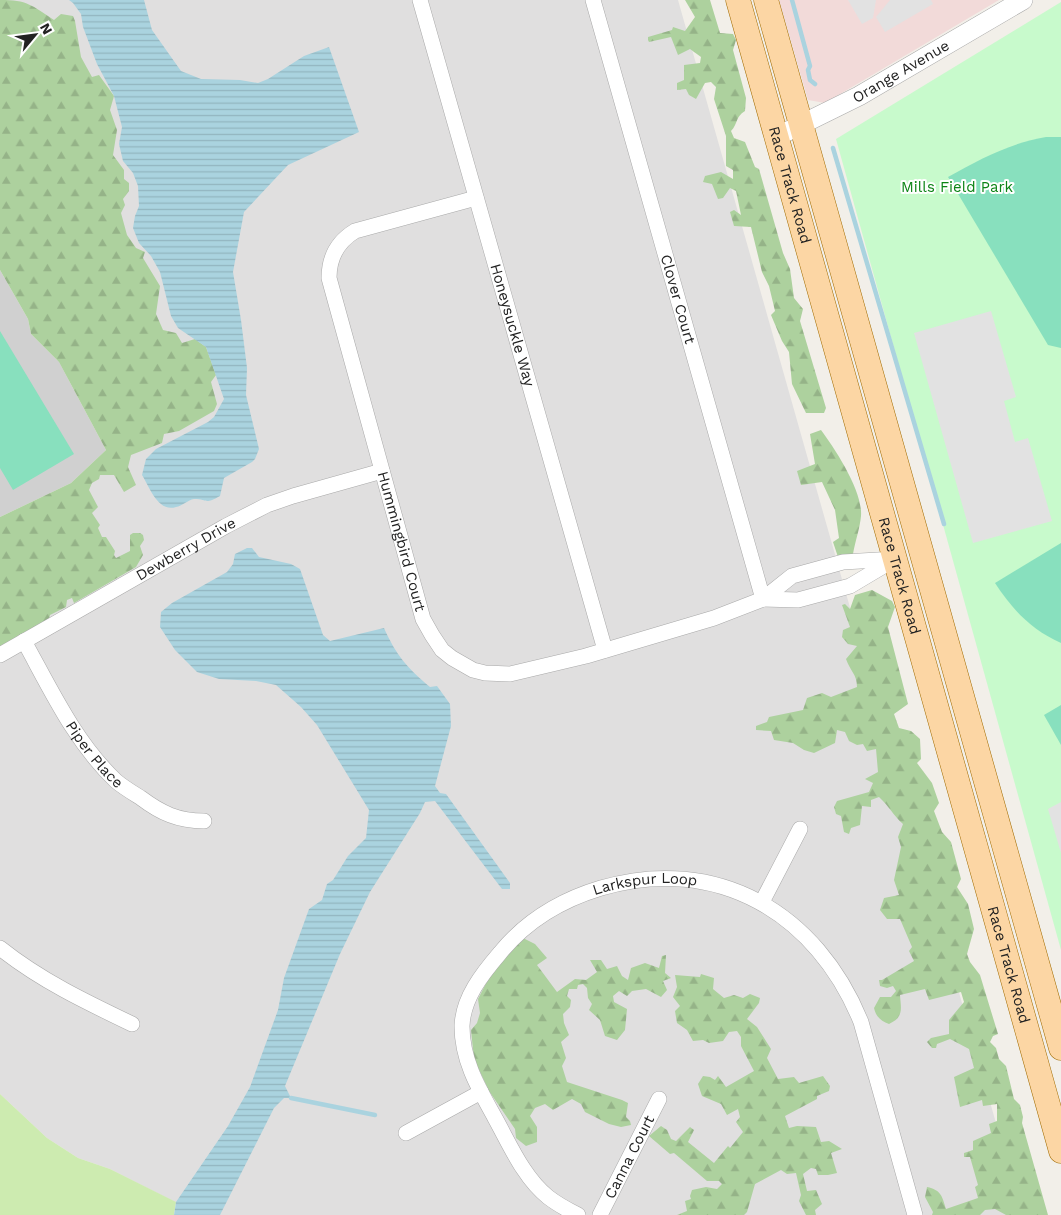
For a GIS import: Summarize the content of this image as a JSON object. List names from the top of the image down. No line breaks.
{"streets":{"main road":["Race Track Road"],"street":["Orange Avenue","Clover Court","Honeysuckle Way","Hummingbird Court","Dewberry Drive","Piper Place","Larkspur Loop","Canna Court"]},"crossings":[["Orange Avenue","Race Track Road"],["Race Track Road","Hummingbird Court"],["Clover Court","Hummingbird Court"],["Honeysuckle Way","Hummingbird Court"],["Hummingbird Court","Dewberry Drive"],["Dewberry Drive","Piper Place"]],"parks":["Mills Field Park"],"north":"top right"}
